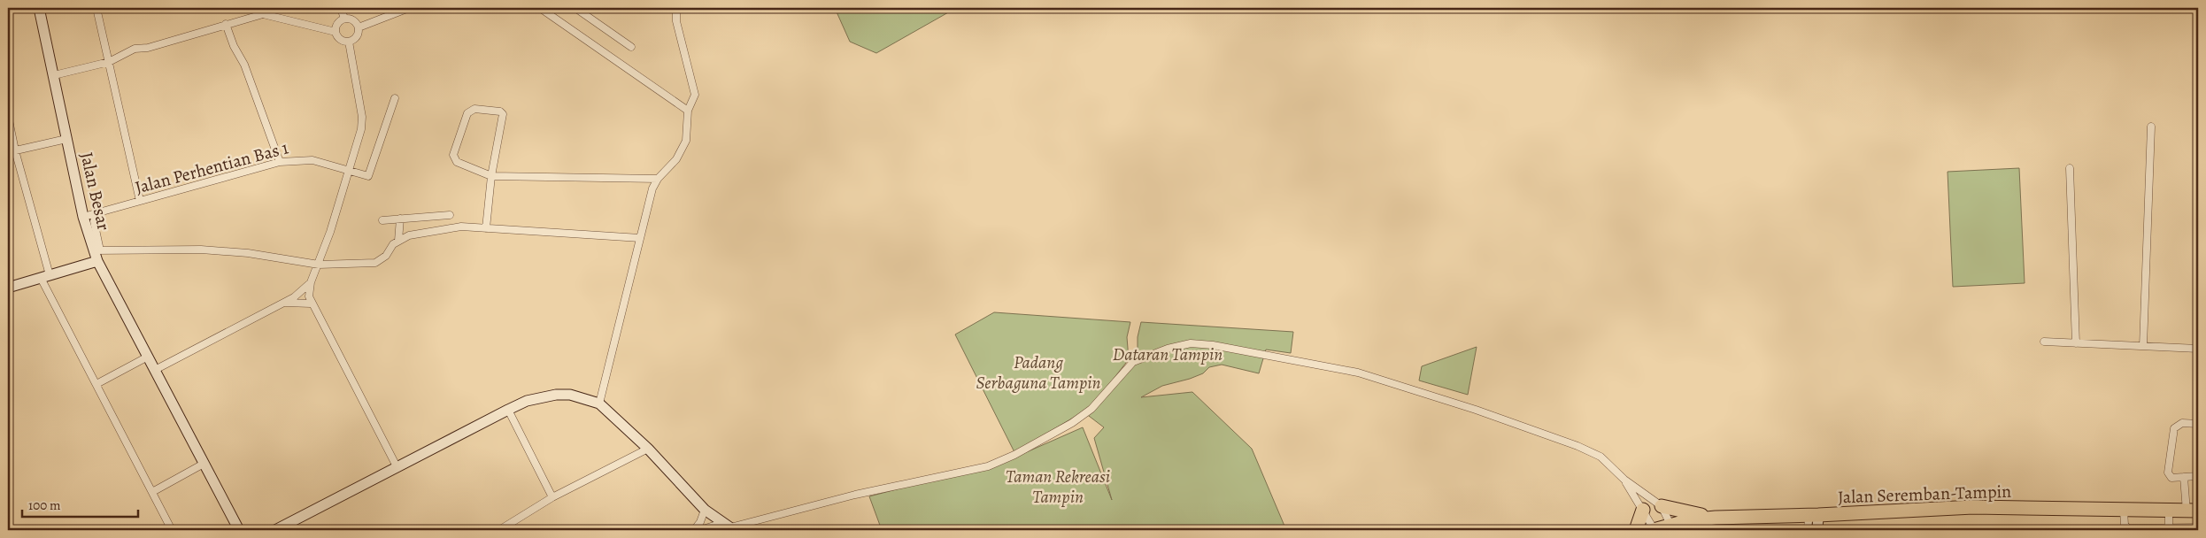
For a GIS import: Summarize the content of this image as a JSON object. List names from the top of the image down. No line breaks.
{"streets":{"highway":["Jalan Seremban-Tampin"],"street":["Jalan Perhentian Bas 1","Jalan Besar"]},"crossings":[["Jalan Perhentian Bas 1","Jalan Besar"]],"parks":["Dataran Tampin","Padang Serbaguna Tampin","Taman Rekreasi Tampin"],"scale_bar":"100 m"}
